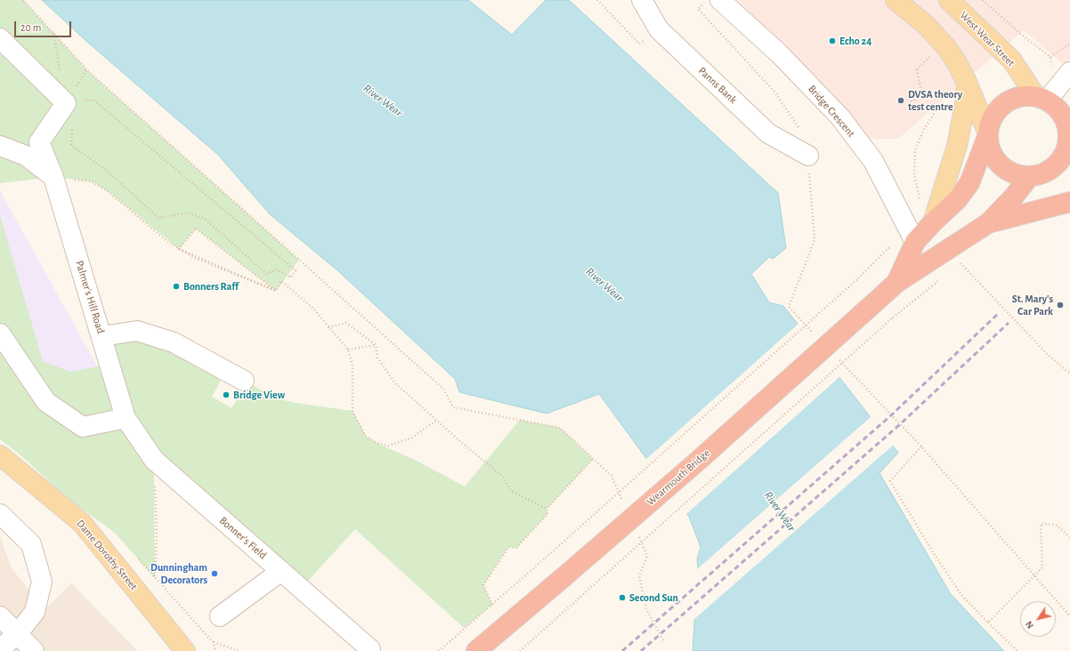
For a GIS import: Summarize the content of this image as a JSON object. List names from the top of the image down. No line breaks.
{"streets":{"highway":["Wearmouth Bridge"],"main road":["West Wear Street","Dame Dorothy Street"],"street":["Panns Bank","Bridge Crescent","Palmer's Hill Road","Bonner's Field"]},"crossings":[["Palmer's Hill Road","Bonner's Field"]],"water":["River Wear"],"places":["Echo 24","DVSA theory test centre","Bonners Raff","St. Mary's Car Park","Bridge View","Dunningham Decorators","Second Sun"],"scale_bar":"20 m","north":"bottom left"}
